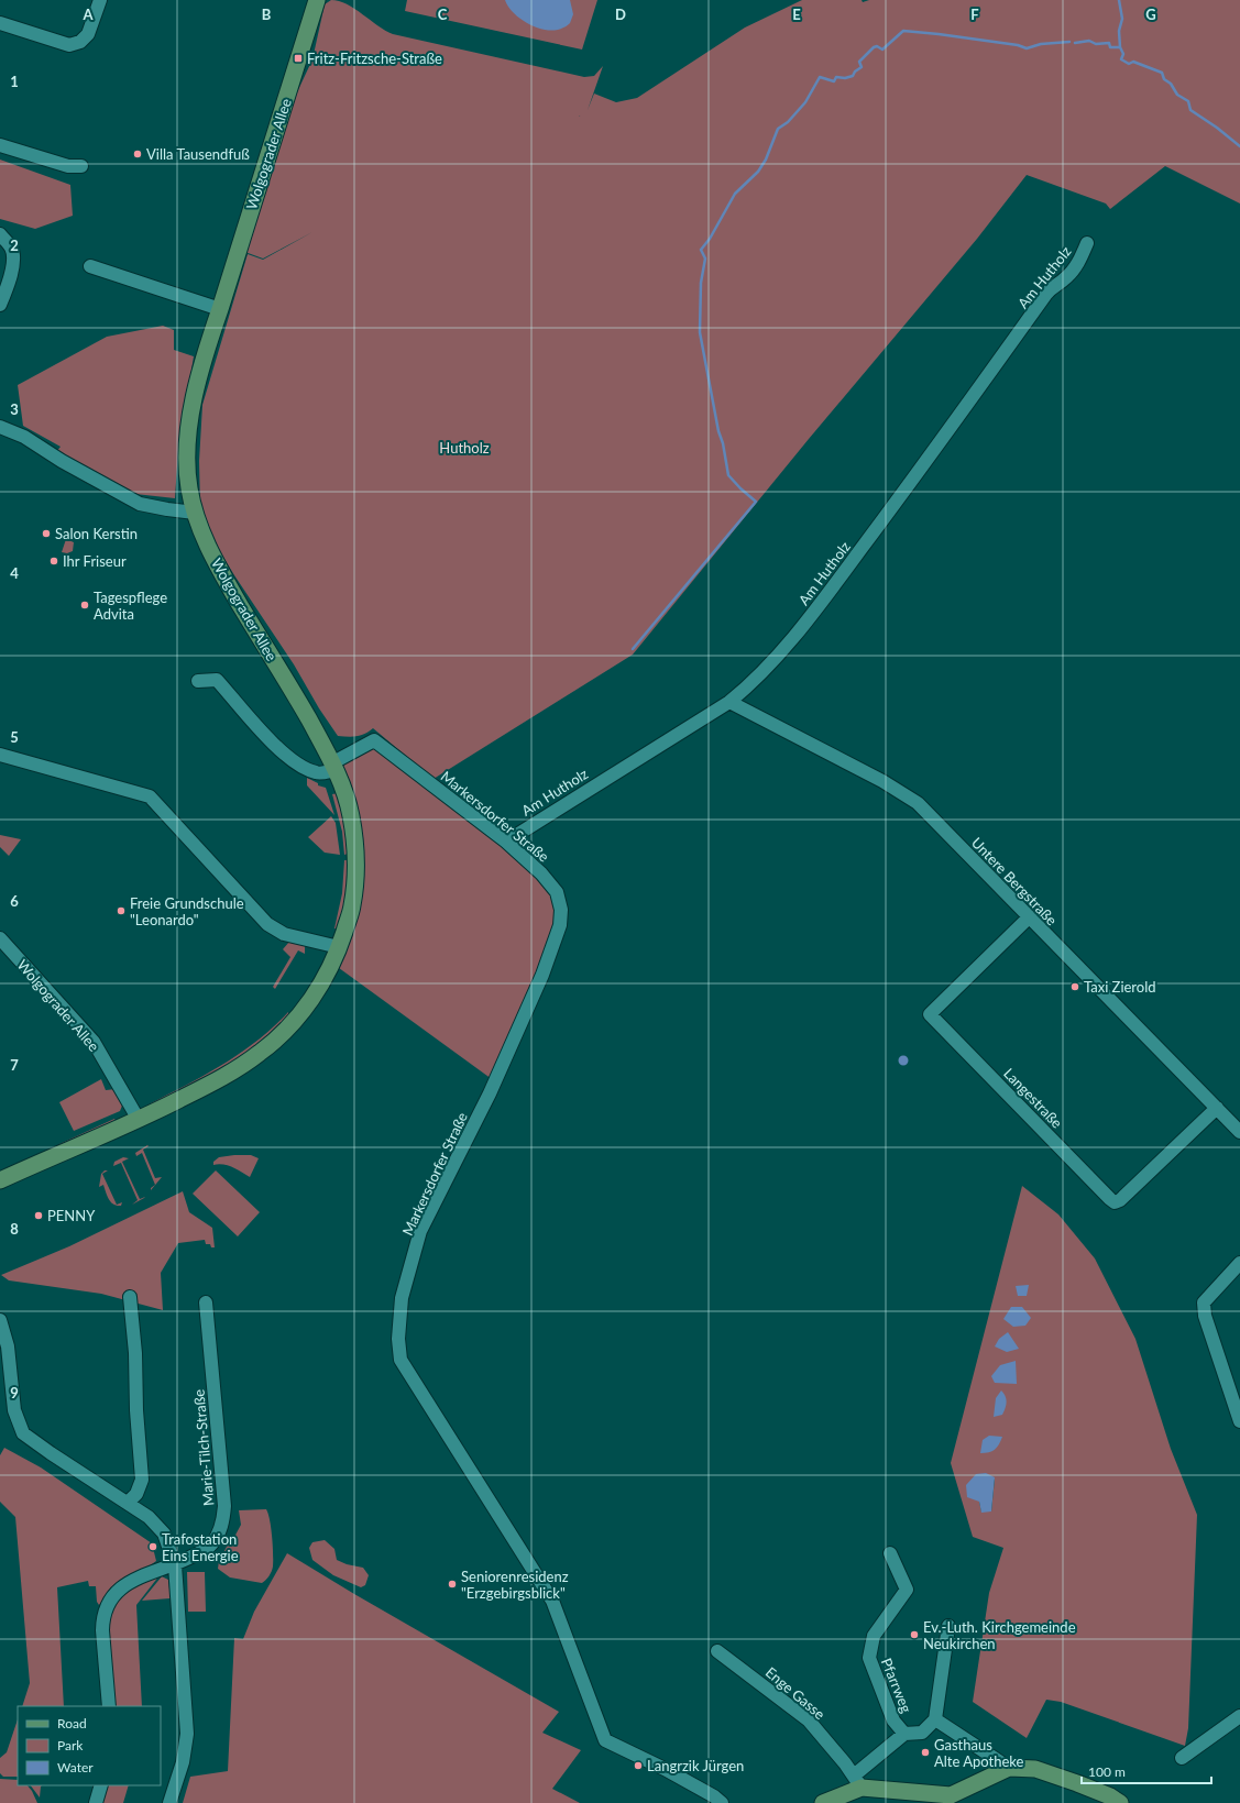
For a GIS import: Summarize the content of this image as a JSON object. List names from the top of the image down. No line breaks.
{"streets":{"main road":["Wolgograder Allee"],"street":["Am Hutholz","Markersdorfer Straße","Untere Bergstraße","Langestraße","Marie-Tilch-Straße","Pfarrweg","Enge Gasse"]},"crossings":[["Wolgograder Allee","Markersdorfer Straße"],["Am Hutholz","Markersdorfer Straße"],["Am Hutholz","Untere Bergstraße"],["Untere Bergstraße","Langestraße"],["Pfarrweg","Enge Gasse"]],"parks":["Hutholz"],"places":{"transit":["Fritz-Fritzsche-Straße"],"other":["Villa Tausendfuß","Salon Kerstin","Ihr Friseur","Tagespflege Advita","Freie Grundschule \"Leonardo\"","Taxi Zierold","PENNY","Trafostation Eins Energie","Seniorenresidenz \"Erzgebirgsblick\"","Ev.-Luth. Kirchgemeinde Neukirchen","Gasthaus Alte Apotheke","Langrzik Jürgen"]},"legend":["Road","Park","Water"],"scale_bar":"100 m","grid":{"columns":["A","B","C","D","E","F","G"],"rows":["1","2","3","4","5","6","7","8","9"]}}
